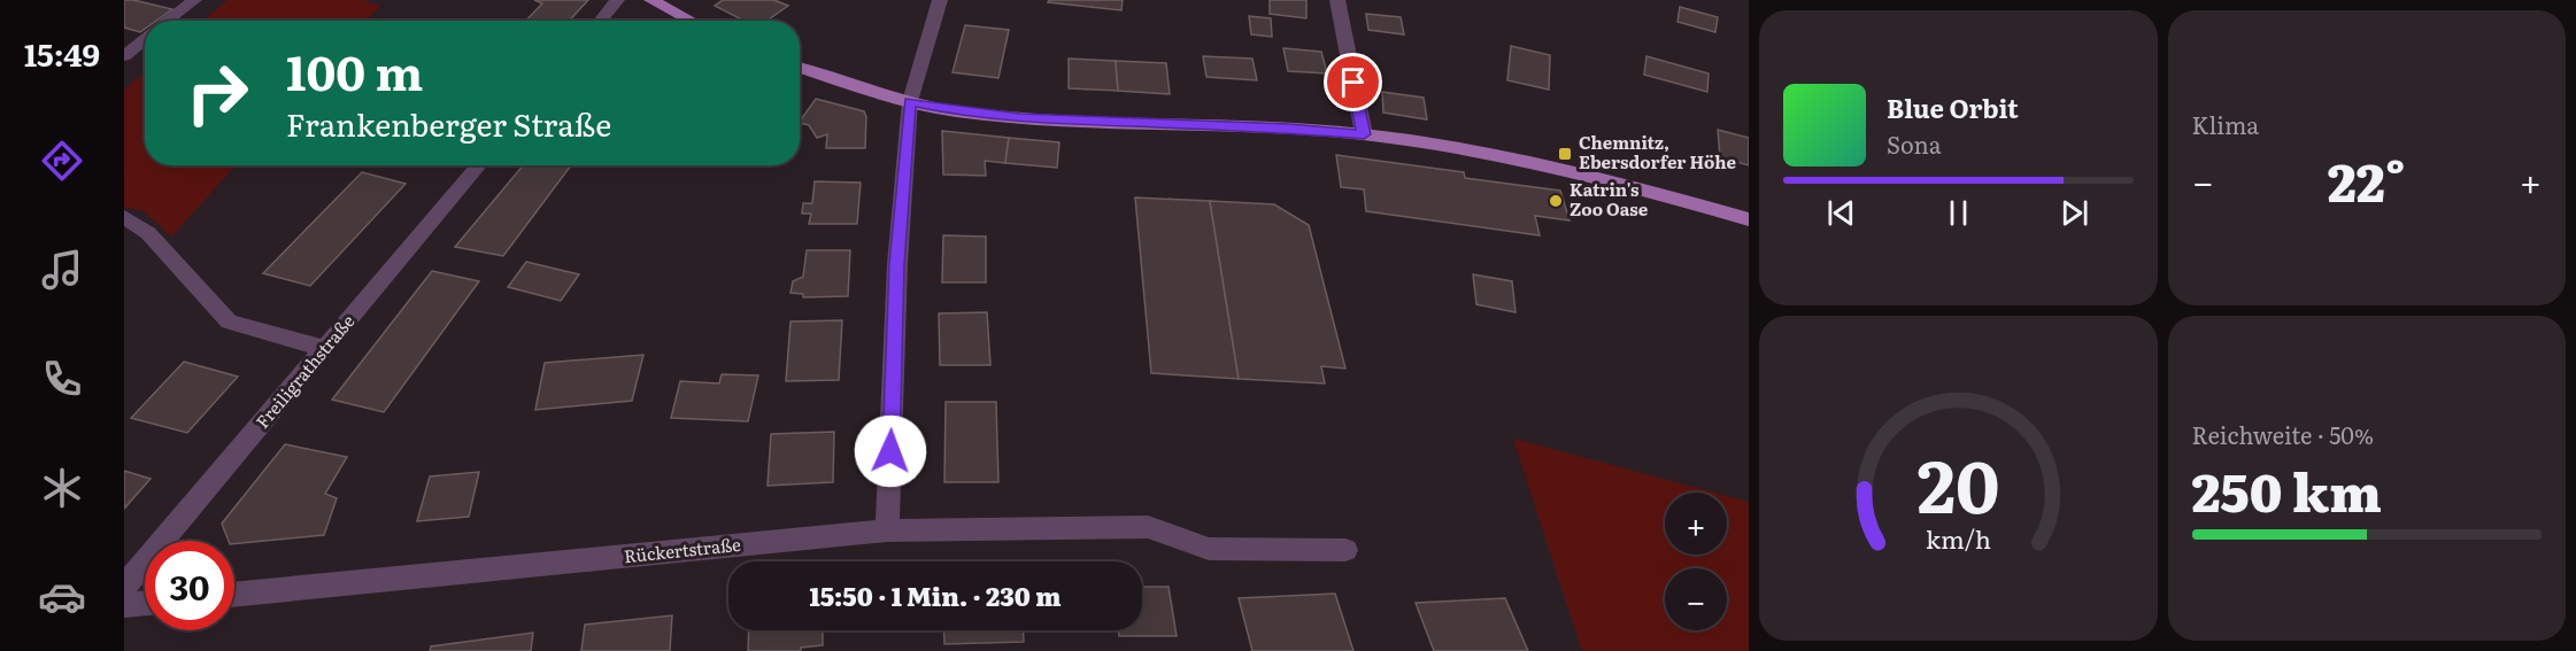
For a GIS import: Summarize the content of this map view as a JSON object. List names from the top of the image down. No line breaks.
{"streets":{"street":["Freiligrathstraße","Rückertstraße"]},"places":{"transit":["Chemnitz, Ebersdorfer Höhe"],"other":["Katrin's Zoo Oase"]},"page":{"tabs":"15:49","tile":["Klima",["Reichweite · 50%","250 km"]],"turn":["100 m","Frankenberger Straße"],"song":["Blue Orbit","Sona"],"heat":["−","22°","+"],"map_buttons":["+","−"],"limit":"30","trip":"15:50 · 1 Min. · 230 m","gauge":["20","km/h"]}}
